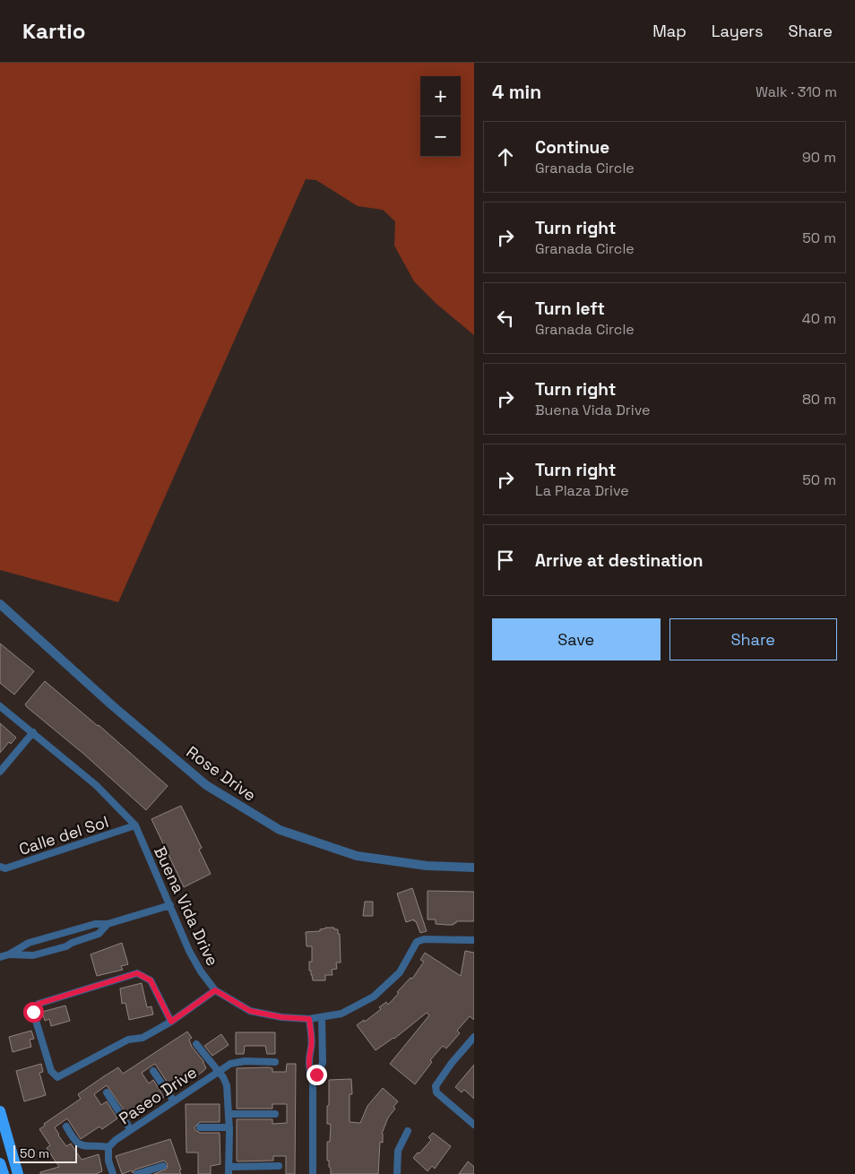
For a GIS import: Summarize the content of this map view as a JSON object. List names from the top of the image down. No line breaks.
{"streets":{"street":["Rose Drive","Calle del Sol","Buena Vida Drive","Paseo Drive"]},"crossings":[["Calle del Sol","Buena Vida Drive"]],"scale_bar":"50 m","page":{"header":"Kartio","nav":["Map","Layers","Share"],"heading":["4 min","Walk · 310 m"],"map_buttons":["+","−"],"list":[["Continue","Granada Circle","90 m"],["Turn right","Granada Circle","50 m"],["Turn left","Granada Circle","40 m"],["Turn right","Buena Vida Drive","80 m"],["Turn right","La Plaza Drive","50 m"],"Arrive at destination"],"buttons":["Save","Share"],"scale":"50 m"}}
